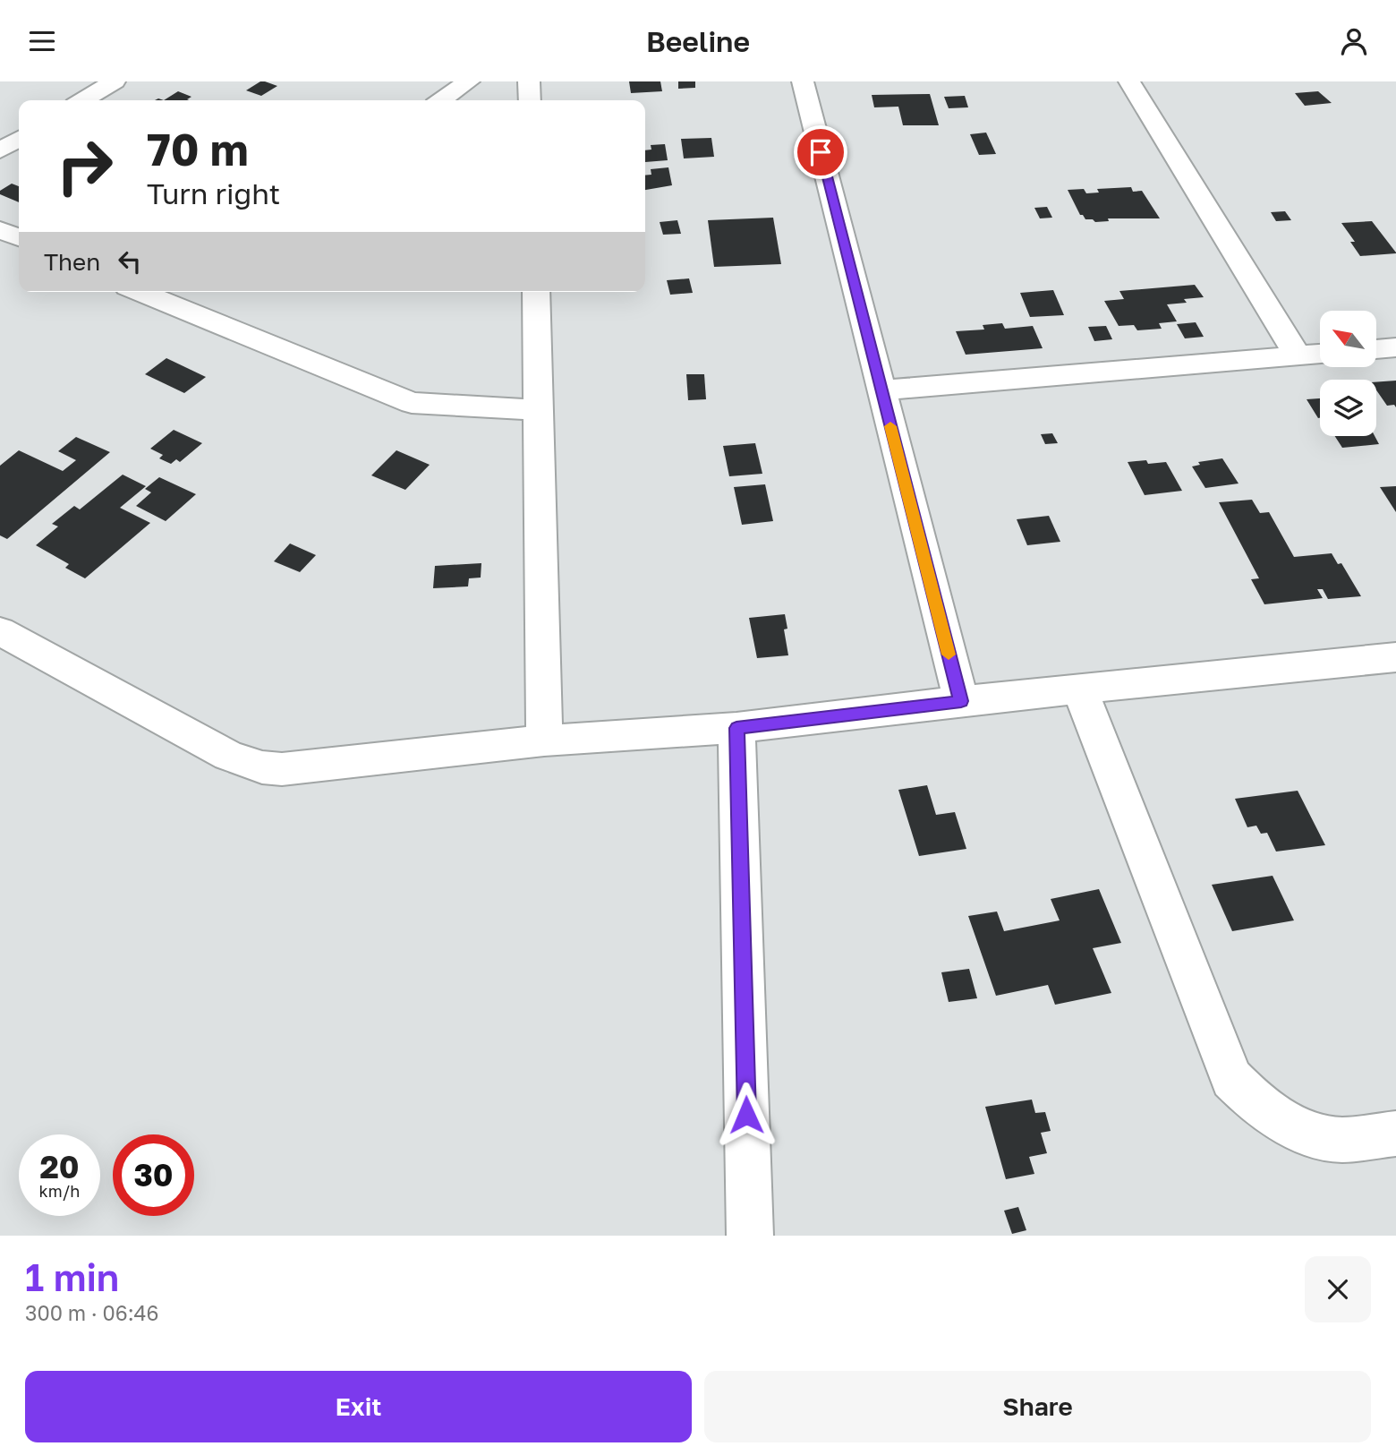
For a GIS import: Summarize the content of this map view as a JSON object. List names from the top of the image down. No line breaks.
{"north":"top left","page":{"header":"Beeline","turn":["70 m","Turn right"],"then":"Then","speed":"20 km/h","limit":"30","heading":["1 min","300 m · 06:46"],"buttons":["Exit","Share"]}}
